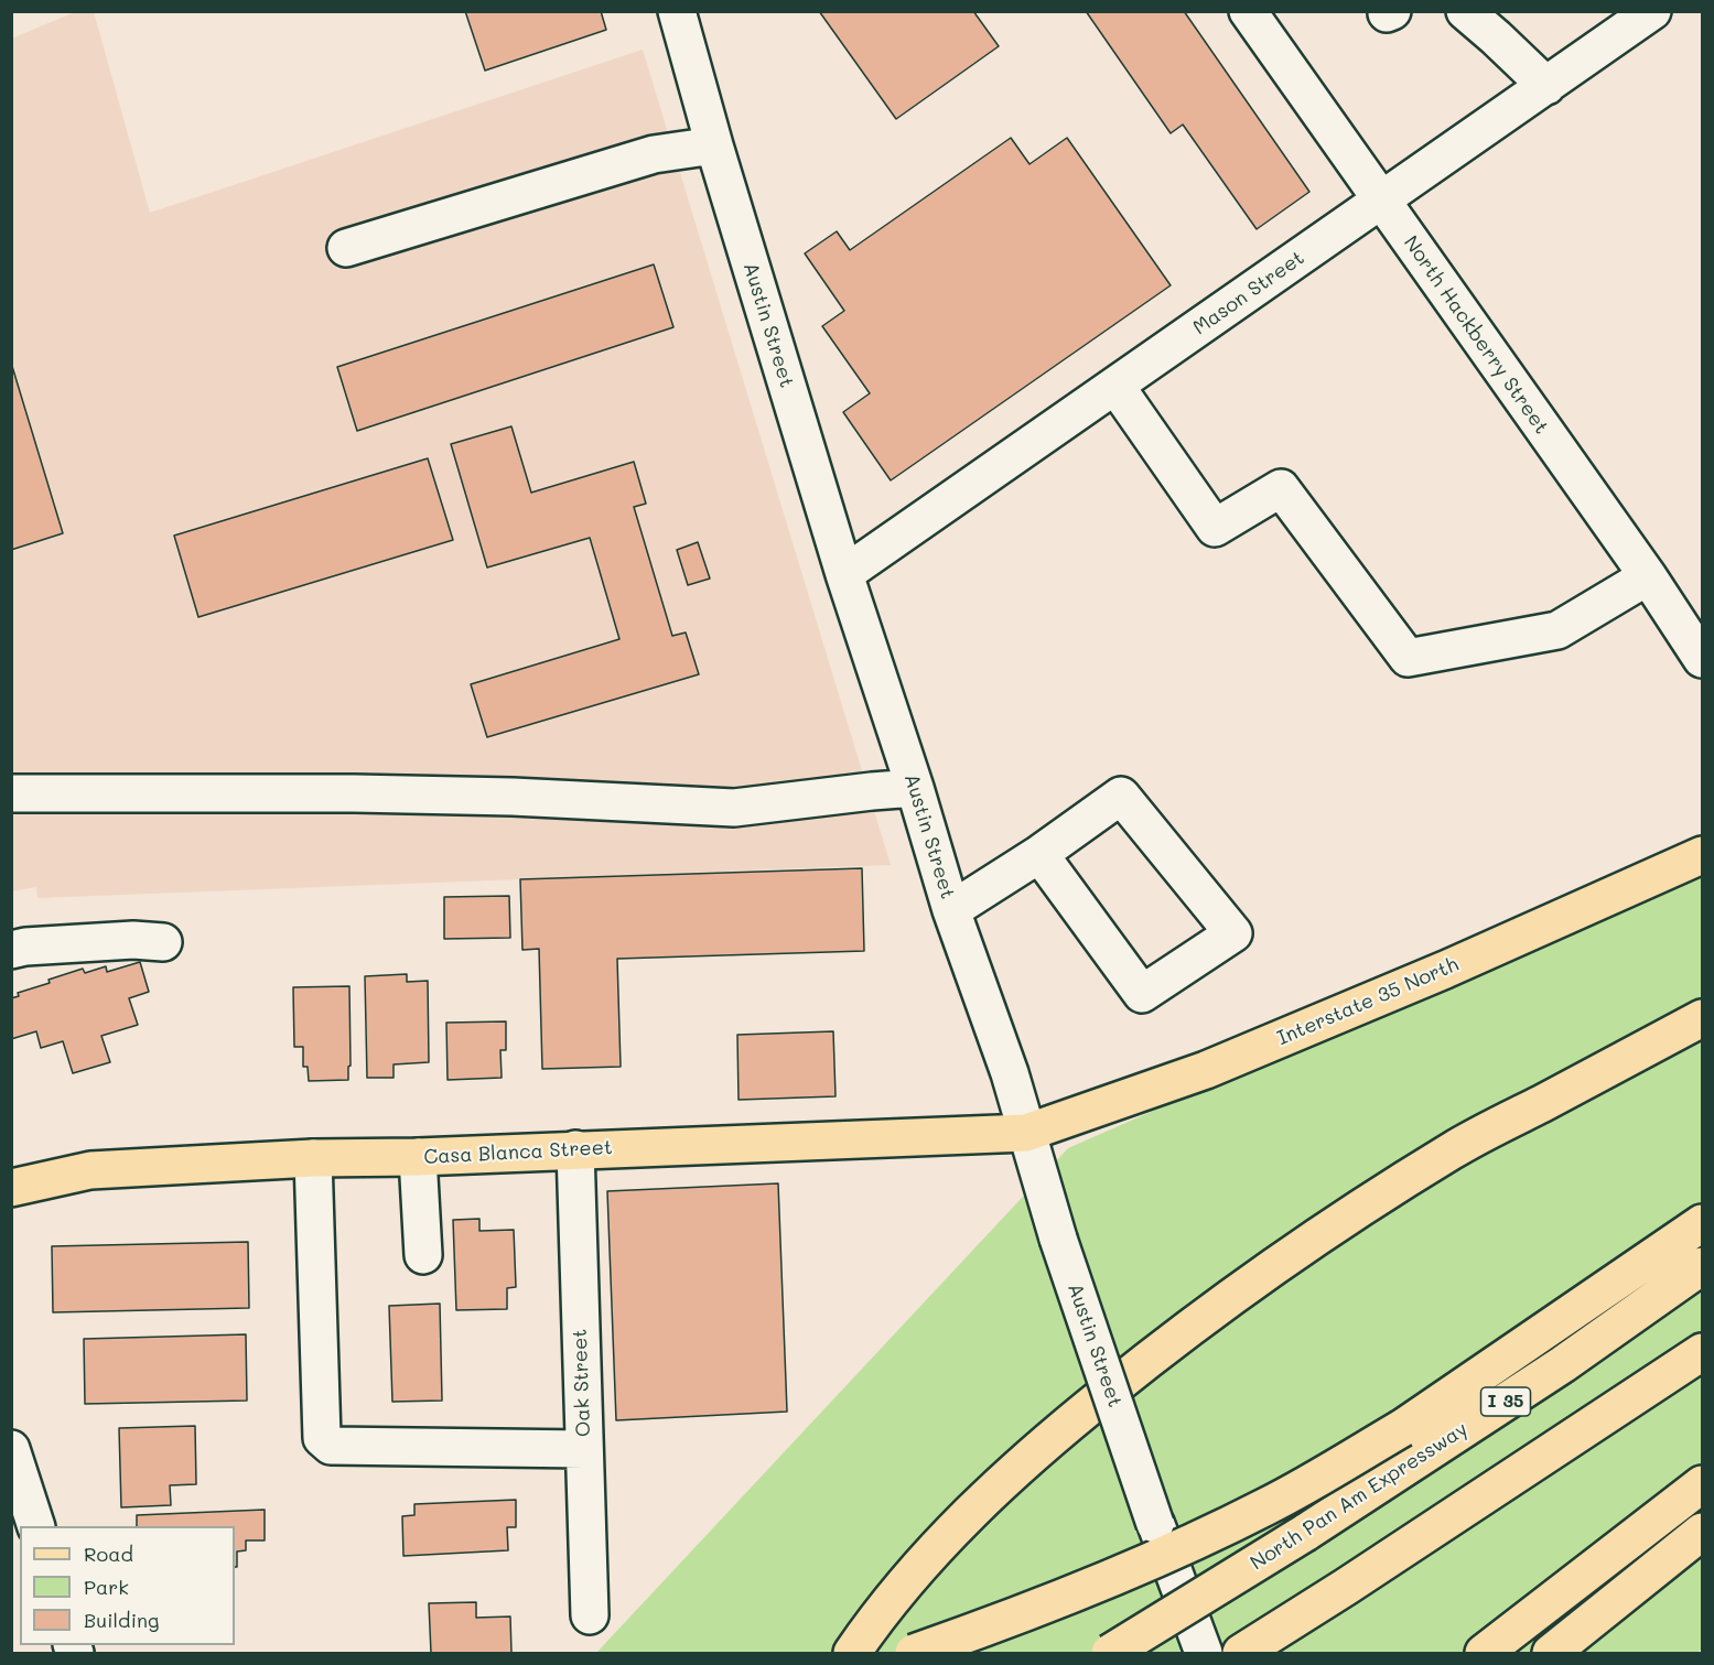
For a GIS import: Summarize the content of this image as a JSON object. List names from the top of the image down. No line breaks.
{"streets":{"main road":["Interstate 35 North","Casa Blanca Street","I 35","North Pan Am Expressway"],"street":["Mason Street","Austin Street","North Hackberry Street","Oak Street"]},"crossings":[["Mason Street","Austin Street"],["Mason Street","North Hackberry Street"],["Austin Street","Interstate 35 North"],["Austin Street","Casa Blanca Street"],["Interstate 35 North","Casa Blanca Street"],["Casa Blanca Street","Oak Street"]],"legend":["Road","Park","Building"]}
